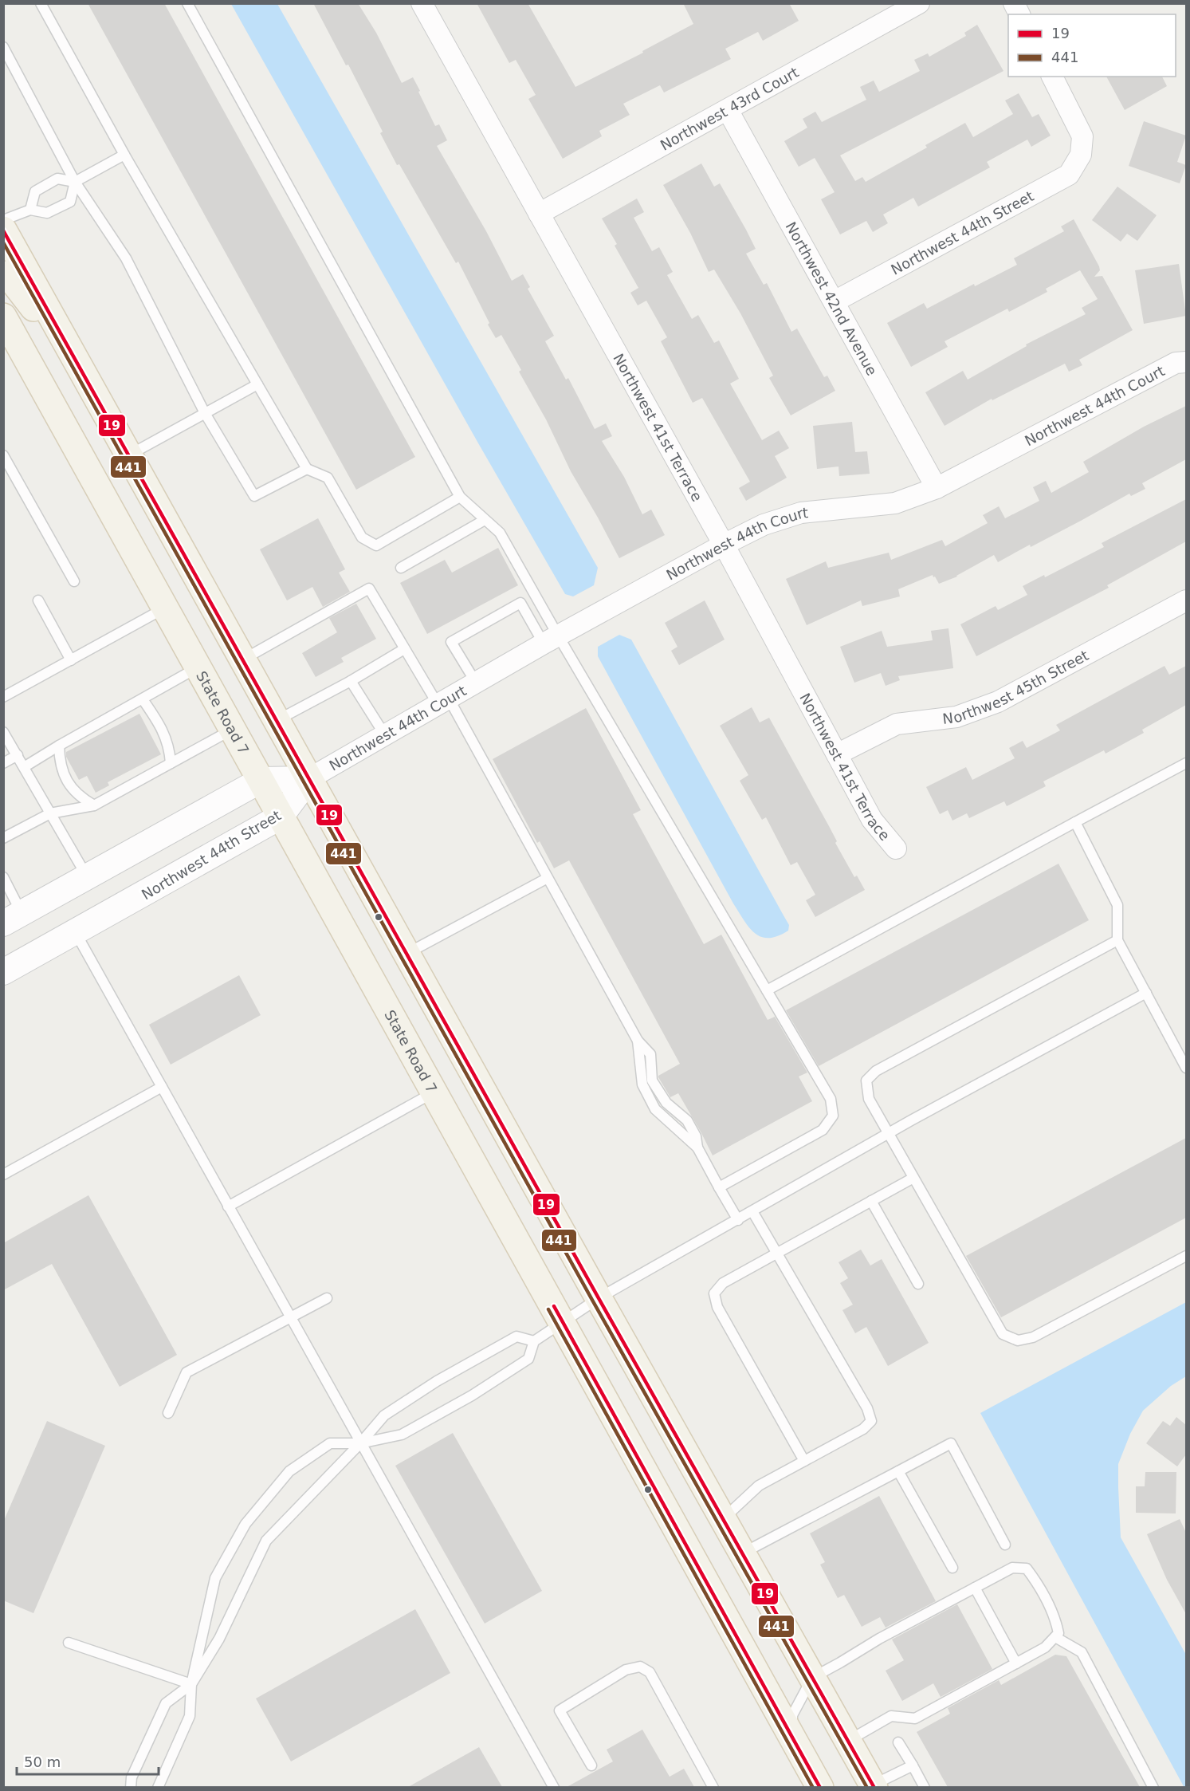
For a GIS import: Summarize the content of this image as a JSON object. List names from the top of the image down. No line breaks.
{"streets":{"main road":["State Road 7"],"street":["Northwest 43rd Court","Northwest 44th Street","Northwest 42nd Avenue","Northwest 44th Court","Northwest 41st Terrace","Northwest 45th Street"]},"crossings":[["Northwest 43rd Court","Northwest 42nd Avenue"],["Northwest 43rd Court","Northwest 41st Terrace"],["Northwest 44th Street","Northwest 42nd Avenue"],["Northwest 44th Street","Northwest 44th Court"],["Northwest 44th Street","State Road 7"],["Northwest 42nd Avenue","Northwest 44th Court"],["Northwest 44th Court","Northwest 41st Terrace"],["Northwest 41st Terrace","Northwest 45th Street"]],"lines":["transit line 19","transit line 441"],"legend":["19","441"],"scale_bar":"50 m"}
